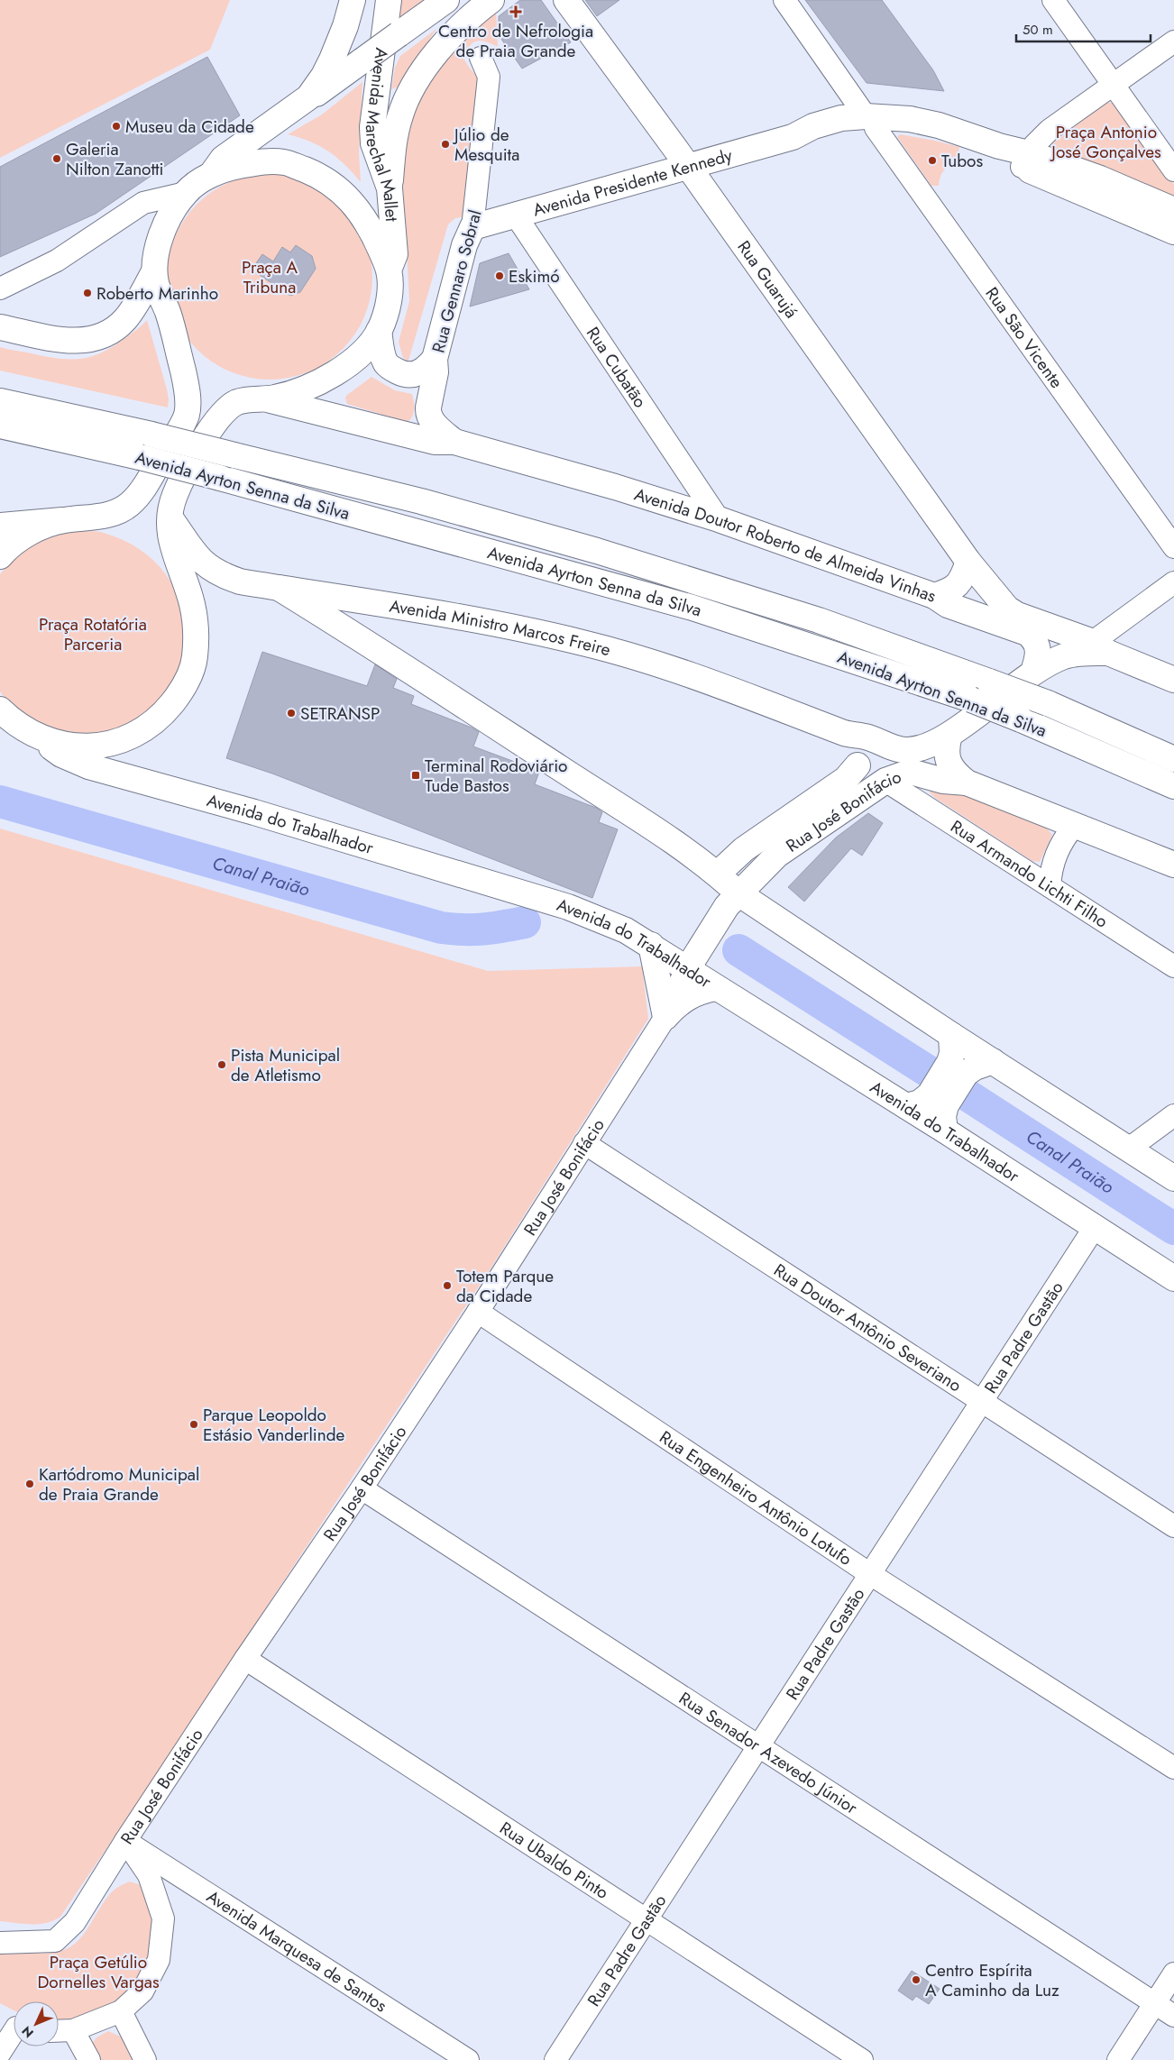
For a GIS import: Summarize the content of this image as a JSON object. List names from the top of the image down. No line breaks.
{"streets":{"main road":["Avenida Marechal Mallet","Avenida Presidente Kennedy","Rua Guarujá","Rua Gennaro Sobral","Avenida Ayrton Senna da Silva","Avenida Doutor Roberto de Almeida Vinhas","Avenida Ministro Marcos Freire","Rua José Bonifácio","Avenida do Trabalhador"],"street":["Rua São Vicente","Rua Cubatão","Rua Armando Lichti Filho","Rua Doutor Antônio Severiano","Rua Padre Gastão","Rua Engenheiro Antônio Lotufo","Rua Senador Azevedo Júnior","Rua Ubaldo Pinto","Avenida Marquesa de Santos"]},"crossings":[["Avenida Presidente Kennedy","Rua Guarujá"],["Avenida Presidente Kennedy","Rua Gennaro Sobral"],["Avenida Presidente Kennedy","Rua São Vicente"],["Avenida Presidente Kennedy","Rua Cubatão"],["Rua Guarujá","Avenida Doutor Roberto de Almeida Vinhas"],["Rua Gennaro Sobral","Avenida Doutor Roberto de Almeida Vinhas"],["Rua Cubatão","Avenida Doutor Roberto de Almeida Vinhas"],["Rua José Bonifácio","Avenida do Trabalhador"],["Rua José Bonifácio","Rua Armando Lichti Filho"],["Rua José Bonifácio","Rua Doutor Antônio Severiano"],["Rua José Bonifácio","Rua Engenheiro Antônio Lotufo"],["Rua José Bonifácio","Rua Senador Azevedo Júnior"],["Rua José Bonifácio","Rua Ubaldo Pinto"],["Rua José Bonifácio","Avenida Marquesa de Santos"],["Avenida do Trabalhador","Rua Padre Gastão"],["Rua Doutor Antônio Severiano","Rua Padre Gastão"],["Rua Padre Gastão","Rua Engenheiro Antônio Lotufo"],["Rua Padre Gastão","Rua Senador Azevedo Júnior"],["Rua Padre Gastão","Rua Ubaldo Pinto"]],"water":["Canal Praião"],"parks":["Praça Antonio José Gonçalves","Praça A Tribuna","Praça Rotatória Parceria","Praça Getúlio Dornelles Vargas"],"places":{"health":["Centro de Nefrologia de Praia Grande"],"other":["Museu da Cidade","Júlio de Mesquita","Galeria Nilton Zanotti","Tubos","Eskimó","Roberto Marinho","SETRANSP","Pista Municipal de Atletismo","Totem Parque da Cidade","Parque Leopoldo Estásio Vanderlinde","Kartódromo Municipal de Praia Grande","Centro Espírita A Caminho da Luz"],"transit":["Terminal Rodoviário Tude Bastos"]},"scale_bar":"50 m","north":"bottom left"}
